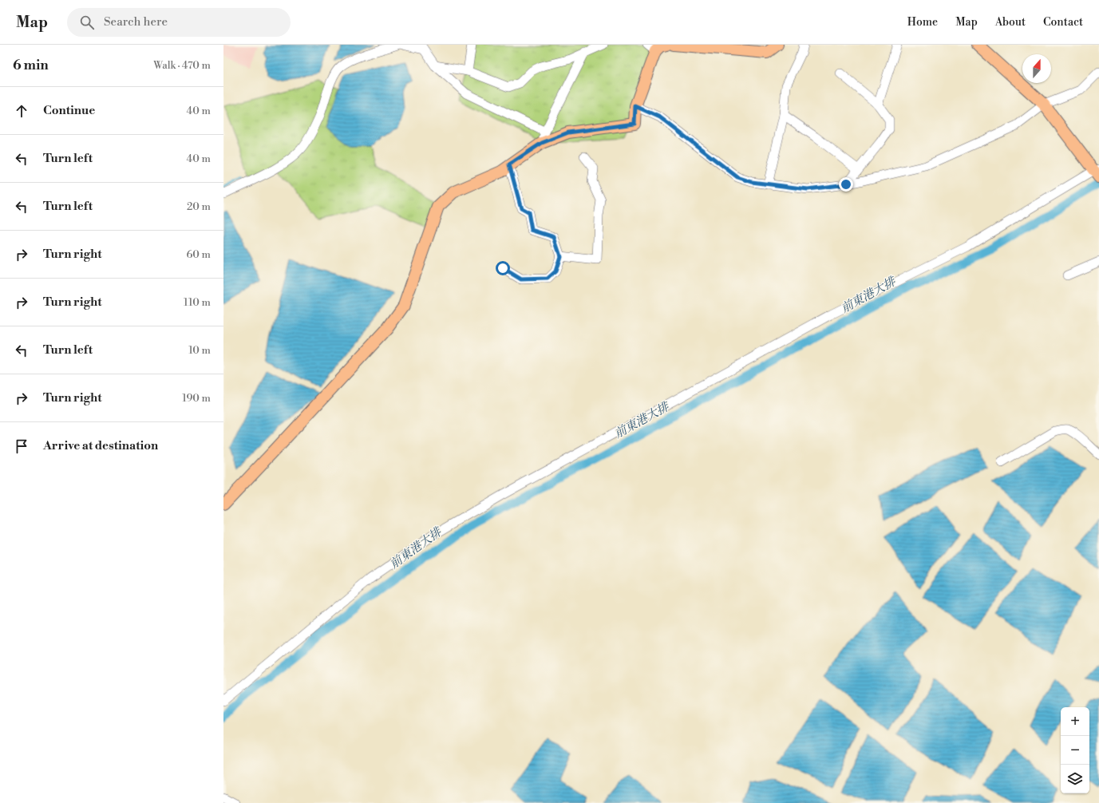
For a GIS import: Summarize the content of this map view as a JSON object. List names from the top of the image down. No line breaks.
{"water":["前東港大排"],"north":"top","page":{"header":"Map","search":"Search here","nav":["Home","Map","About","Contact"],"heading":["6 min","Walk · 470 m"],"list":[["Continue","40 m"],["Turn left","40 m"],["Turn left","20 m"],["Turn right","60 m"],["Turn right","110 m"],["Turn left","10 m"],["Turn right","190 m"],"Arrive at destination"],"map_buttons":["+","−"]}}
